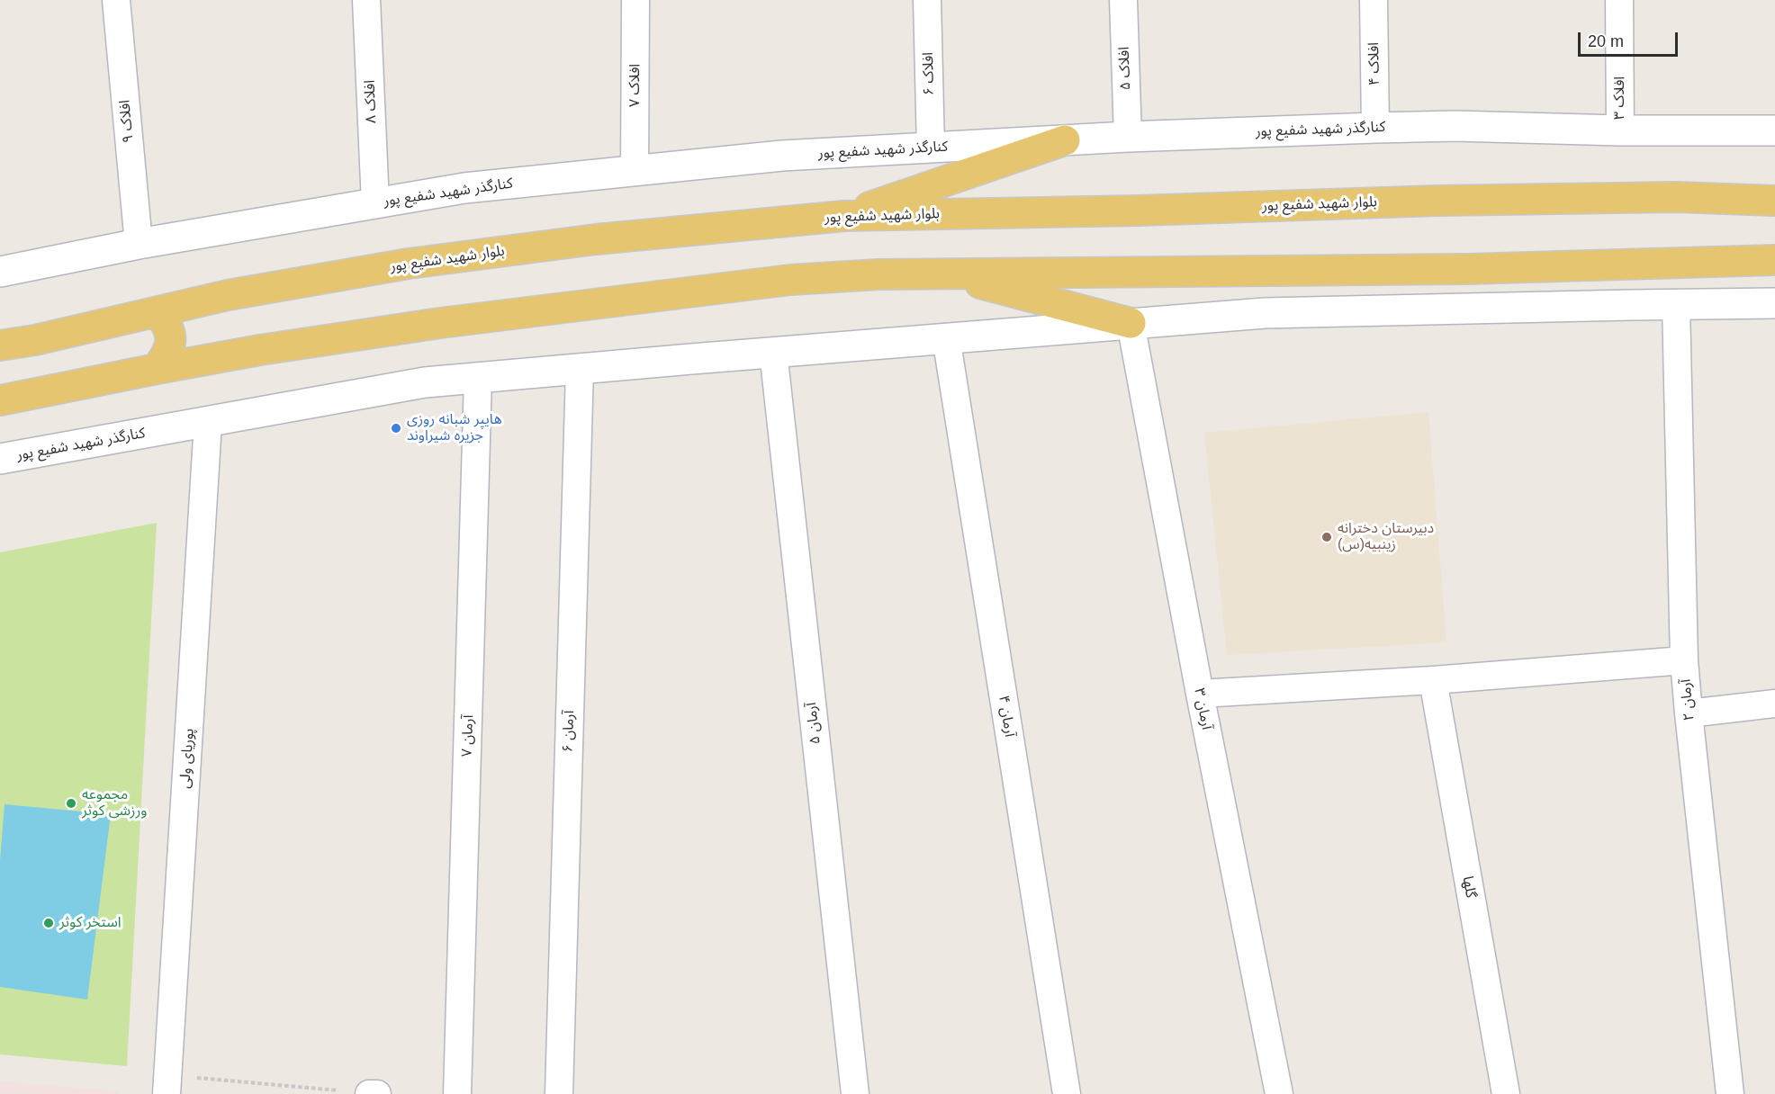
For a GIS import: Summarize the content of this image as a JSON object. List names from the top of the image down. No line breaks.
{"streets":{"main road":["کنارگذر شهید شفیع پور","بلوار شهید شفیع پور"],"street":["افلاک ۴","افلاک ۵","افلاک ۶","افلاک ۷","افلاک ۳","افلاک ۸","افلاک ۹","آرمان ۲","آرمان ۳","آرمان ۴","آرمان ۵","آرمان ۶","آرمان ۷","پوریای ولی","گلها"]},"crossings":[["افلاک ۴","کنارگذر شهید شفیع پور"],["افلاک ۵","کنارگذر شهید شفیع پور"],["افلاک ۶","کنارگذر شهید شفیع پور"],["افلاک ۷","کنارگذر شهید شفیع پور"],["افلاک ۳","کنارگذر شهید شفیع پور"],["افلاک ۸","کنارگذر شهید شفیع پور"],["افلاک ۹","کنارگذر شهید شفیع پور"],["کنارگذر شهید شفیع پور","آرمان ۲"],["کنارگذر شهید شفیع پور","آرمان ۳"],["کنارگذر شهید شفیع پور","آرمان ۴"],["کنارگذر شهید شفیع پور","آرمان ۵"],["کنارگذر شهید شفیع پور","آرمان ۶"],["کنارگذر شهید شفیع پور","آرمان ۷"],["کنارگذر شهید شفیع پور","پوریای ولی"]],"places":["هایپر شبانه روزی جزیره شیراوند","دبیرستان دخترانه زینبیه(س)","مجموعه ورزشی کوثر","استخر کوثر"],"scale_bar":"20 m"}
